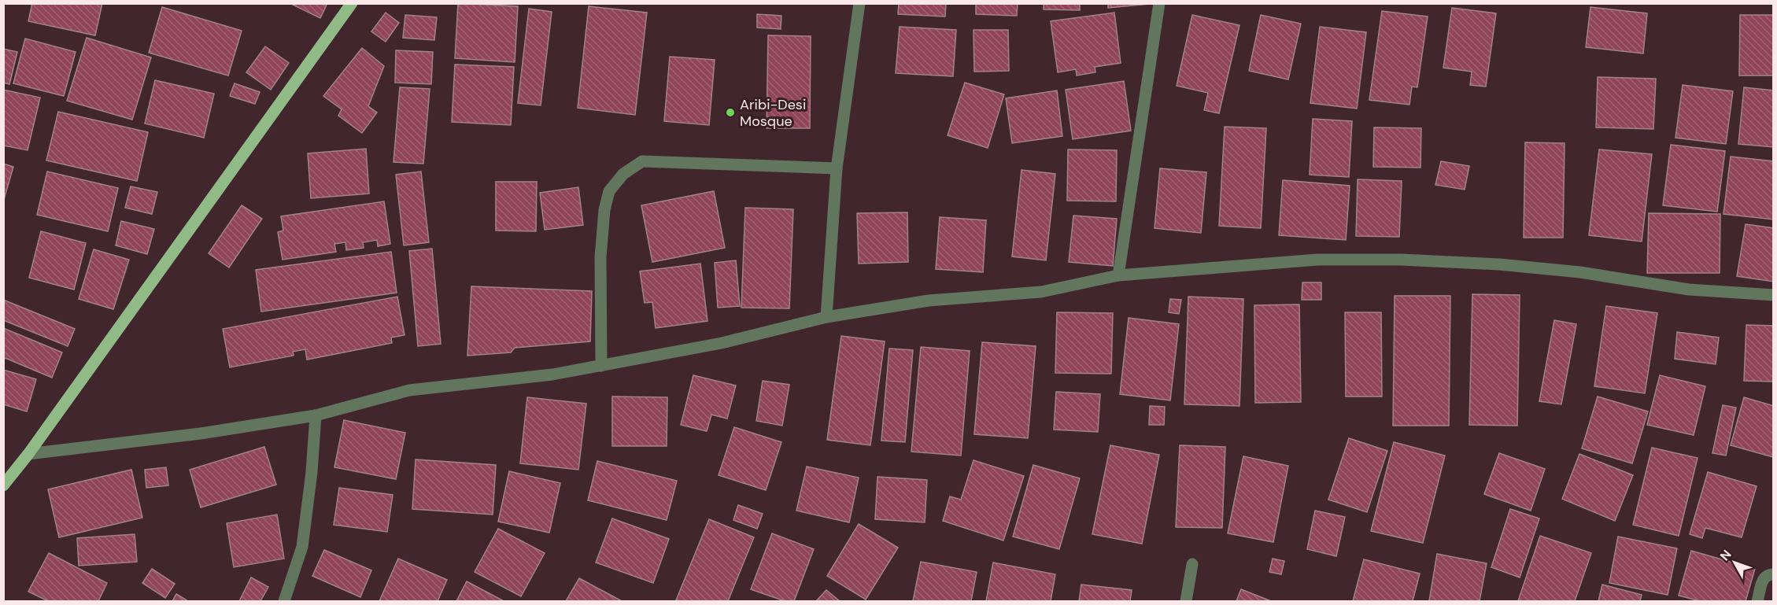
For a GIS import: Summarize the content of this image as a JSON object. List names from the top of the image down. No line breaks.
{"places":["Aribi-Desi Mosque"],"north":"top left"}
